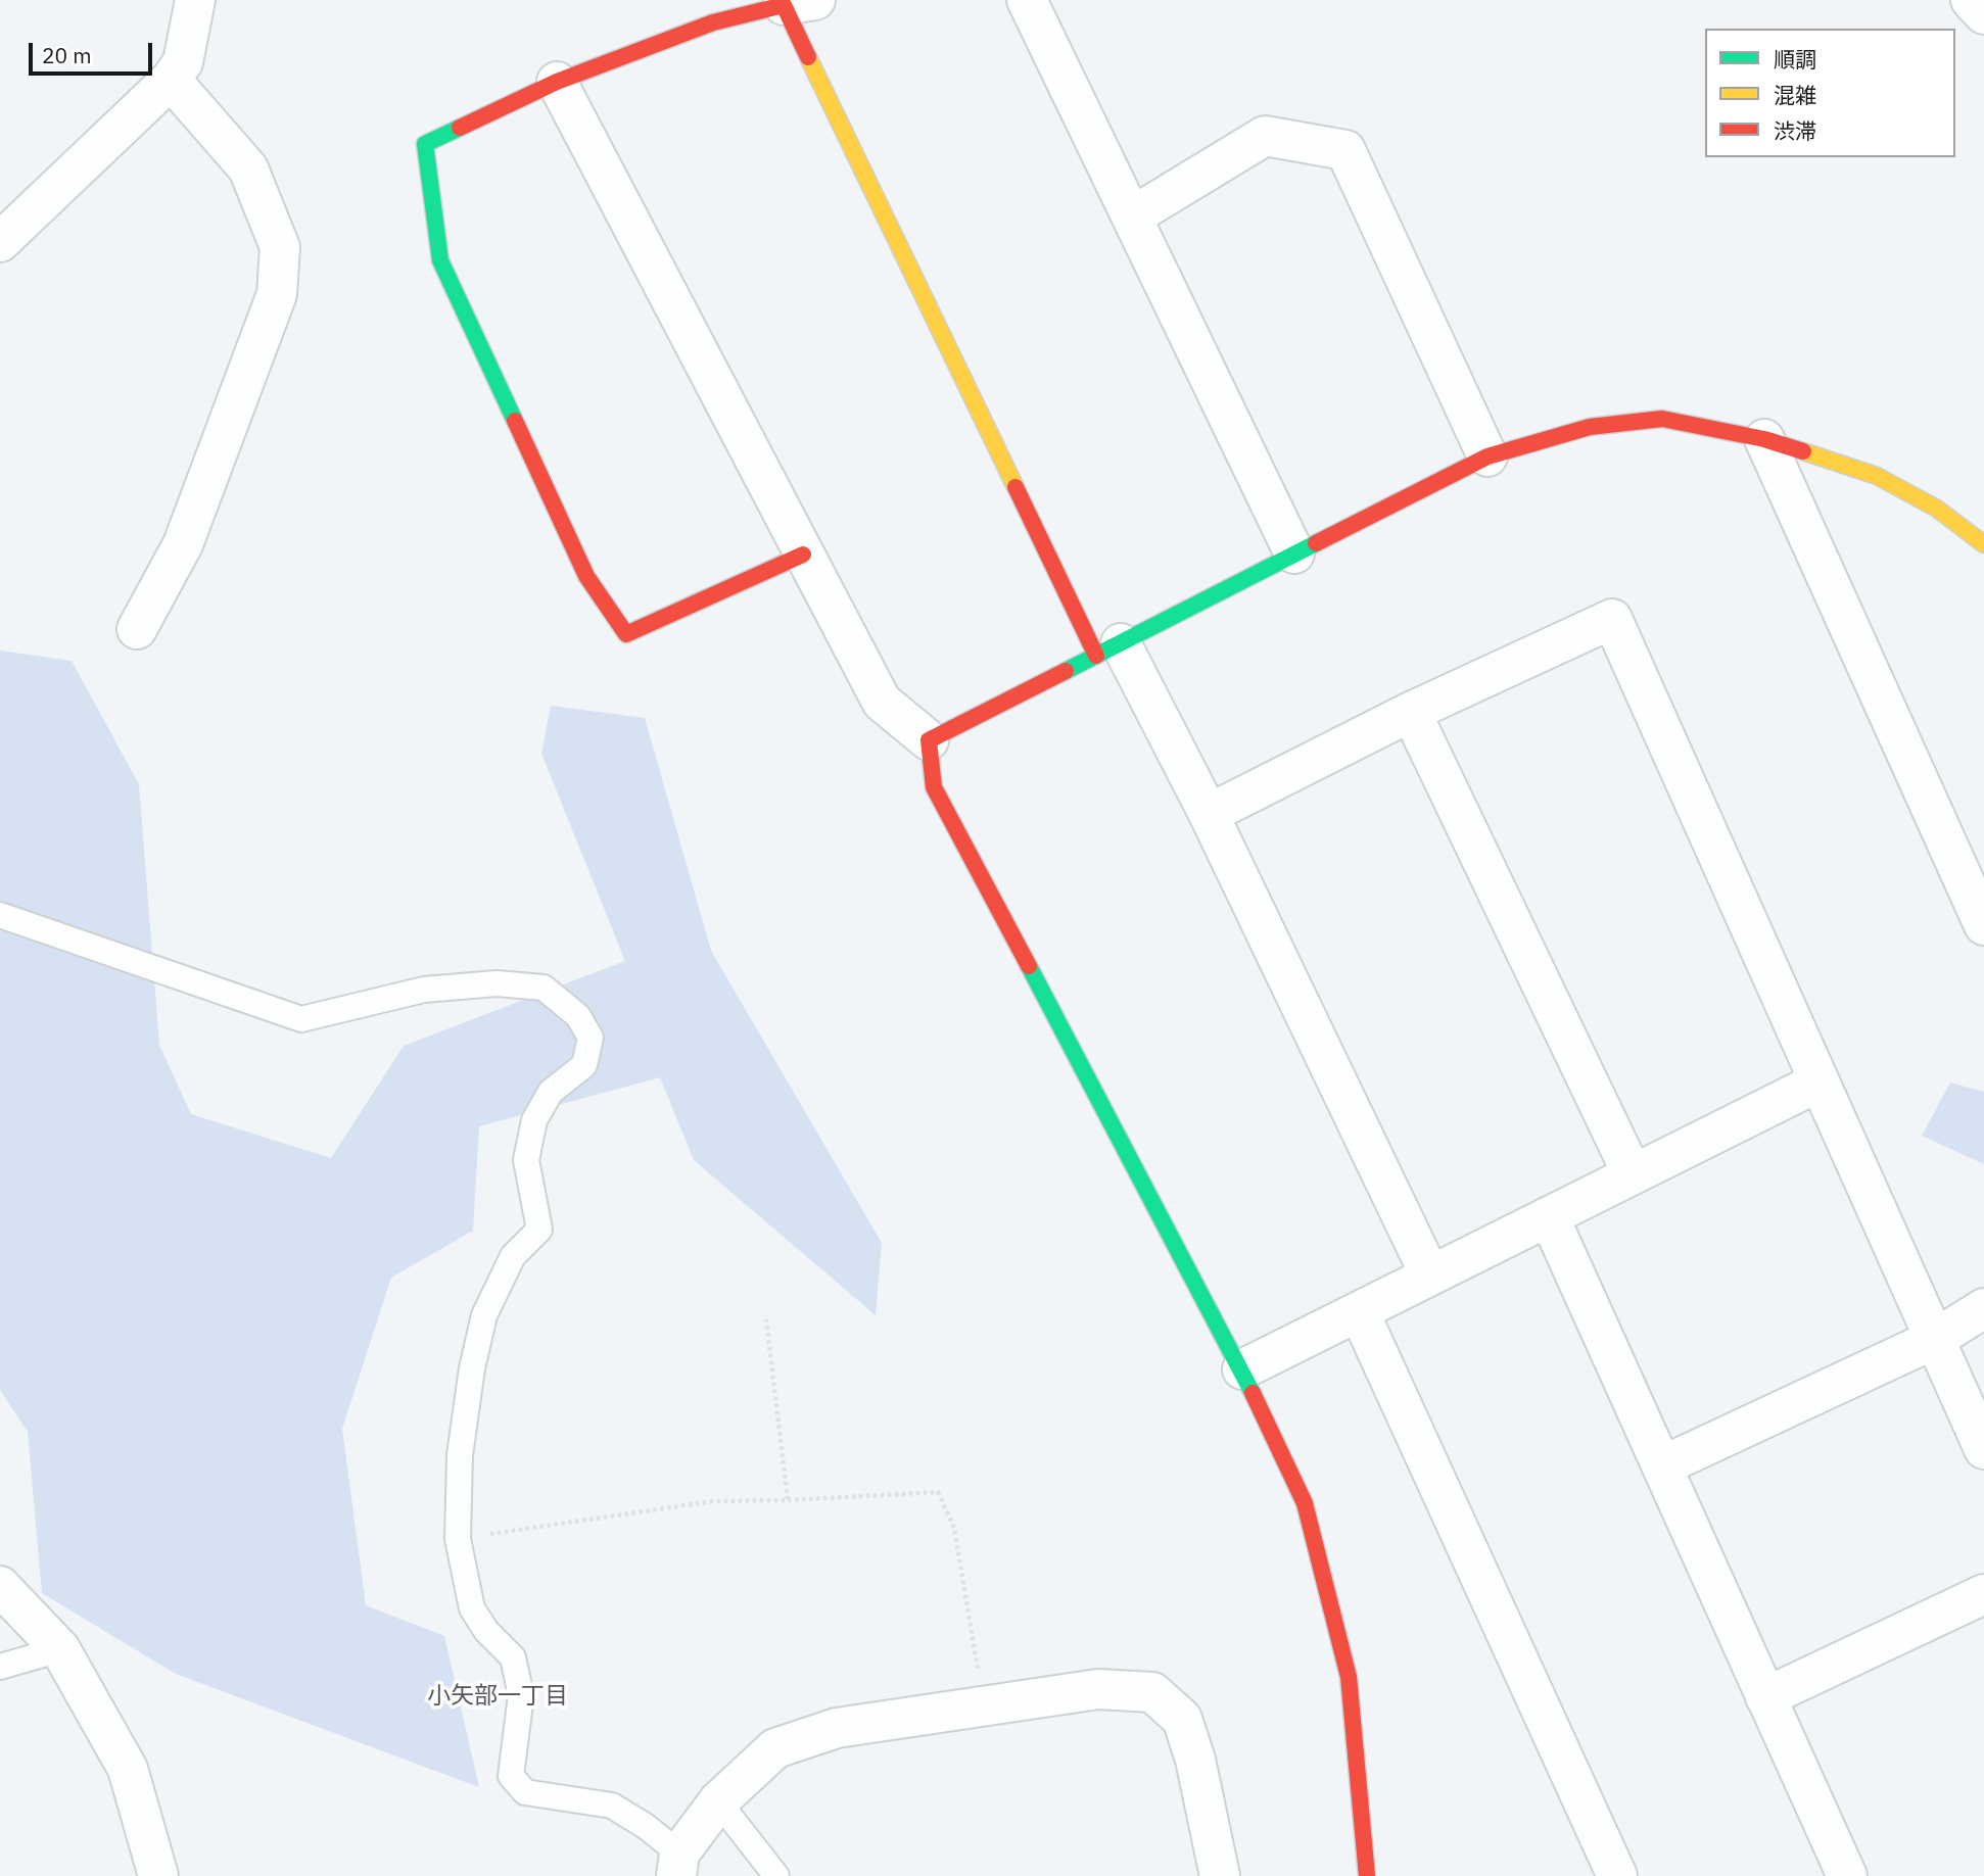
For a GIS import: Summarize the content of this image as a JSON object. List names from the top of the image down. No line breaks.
{"districts":["小矢部一丁目"],"legend":["順調","混雑","渋滞"],"scale_bar":"20 m"}
